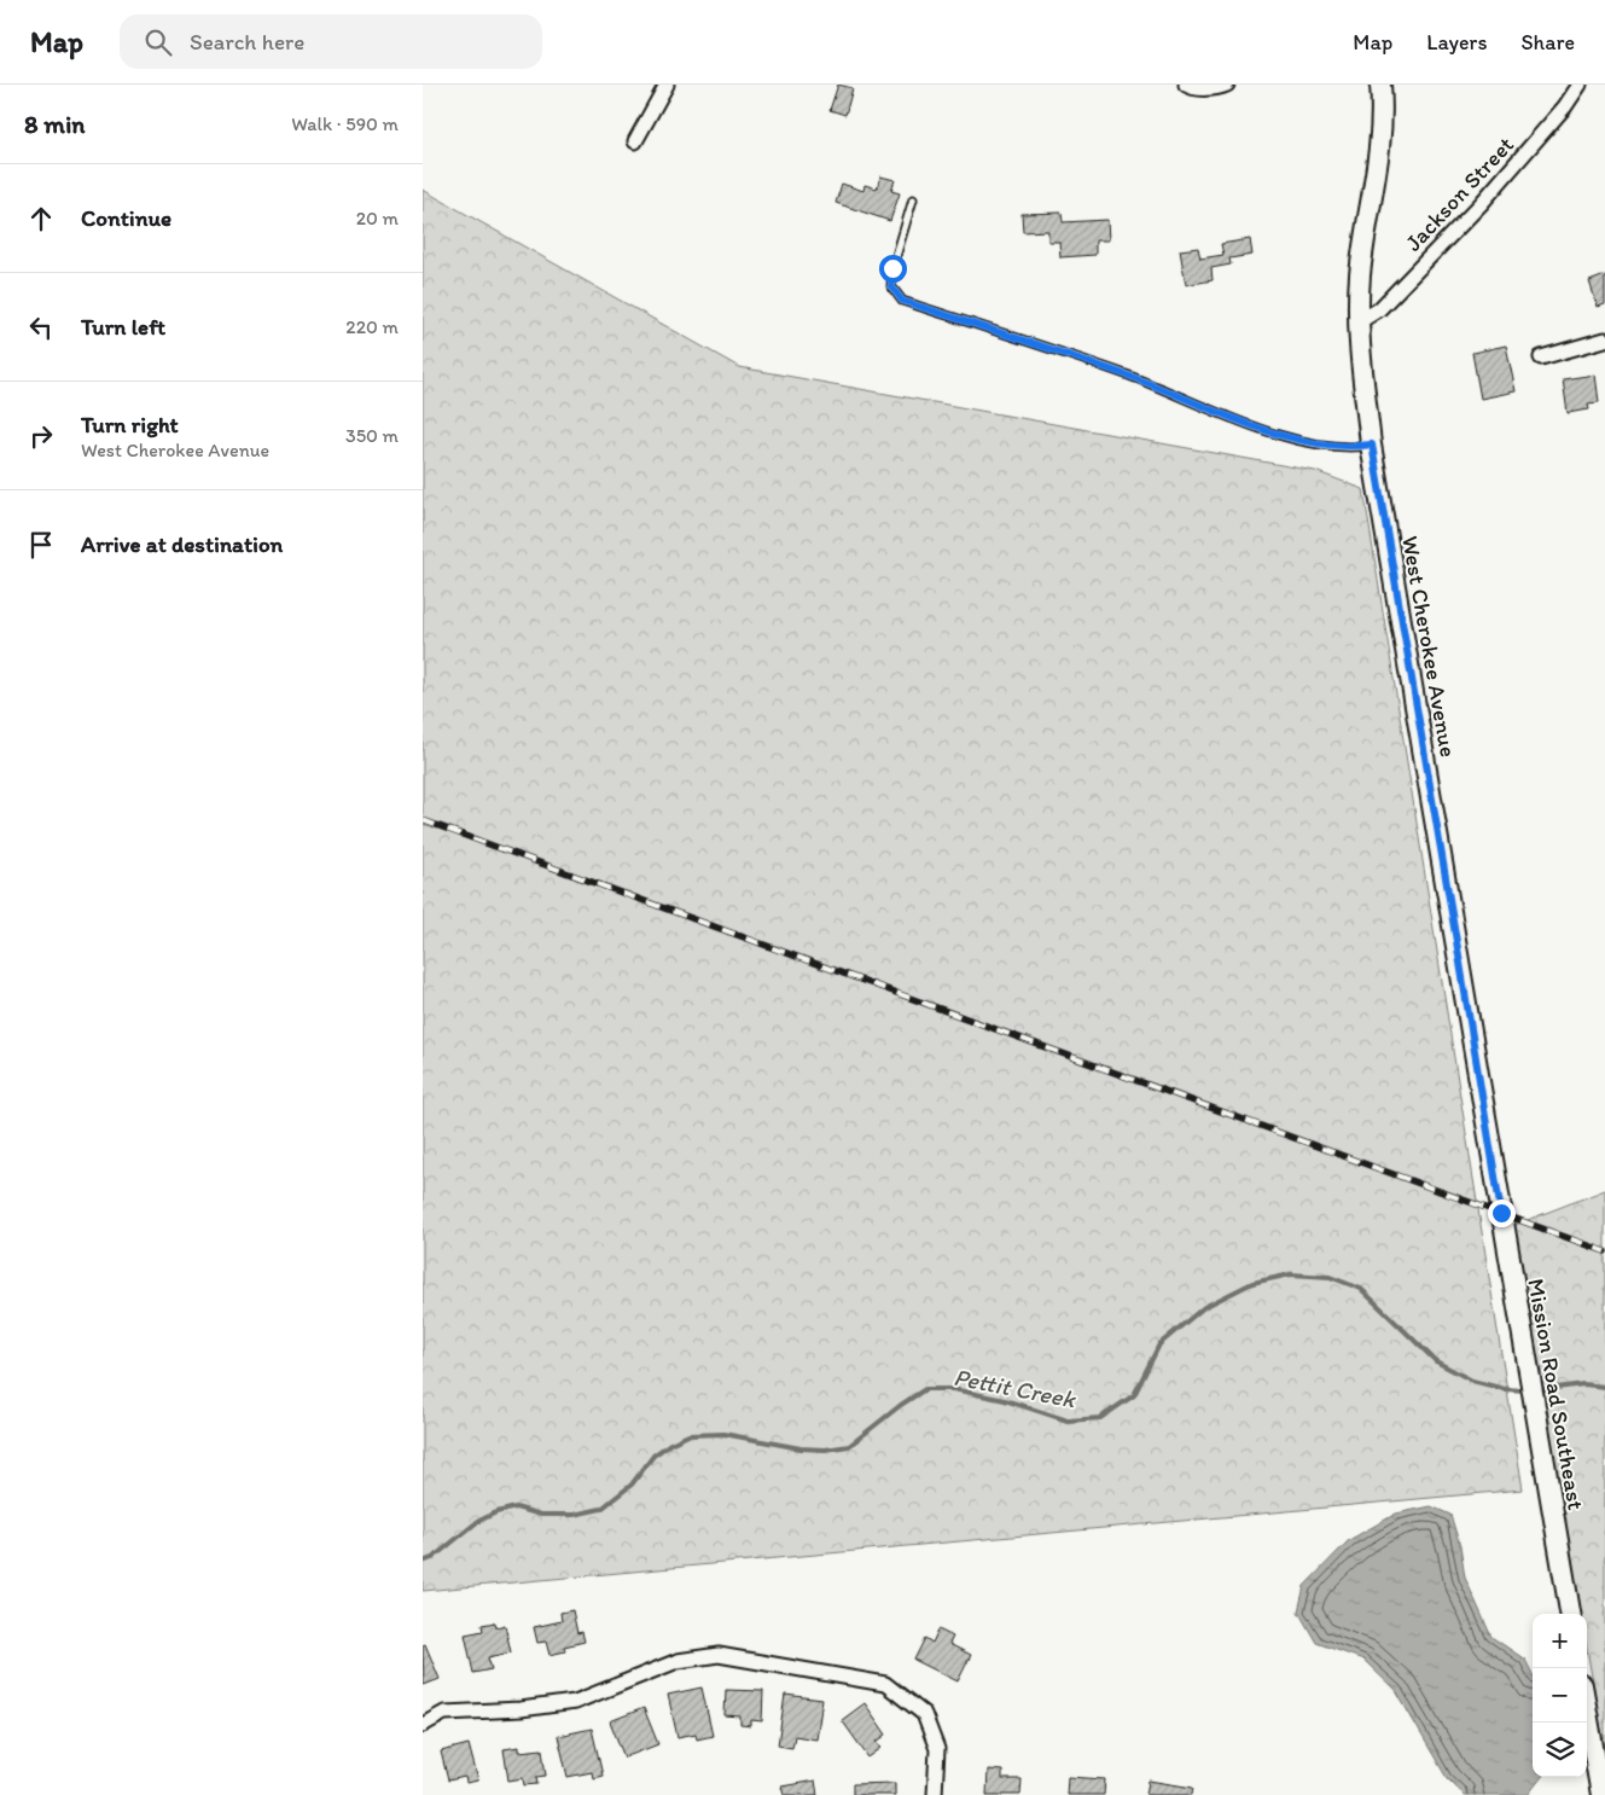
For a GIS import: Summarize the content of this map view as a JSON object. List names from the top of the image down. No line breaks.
{"streets":{"main road":["West Cherokee Avenue","Mission Road Southeast"],"street":["Jackson Street"]},"crossings":[["Jackson Street","West Cherokee Avenue"],["West Cherokee Avenue","Mission Road Southeast"]],"water":["Pettit Creek"],"page":{"header":"Map","search":"Search here","nav":["Map","Layers","Share"],"heading":["8 min","Walk · 590 m"],"list":[["Continue","20 m"],["Turn left","220 m"],["Turn right","West Cherokee Avenue","350 m"],"Arrive at destination"],"map_buttons":["+","−"]}}
